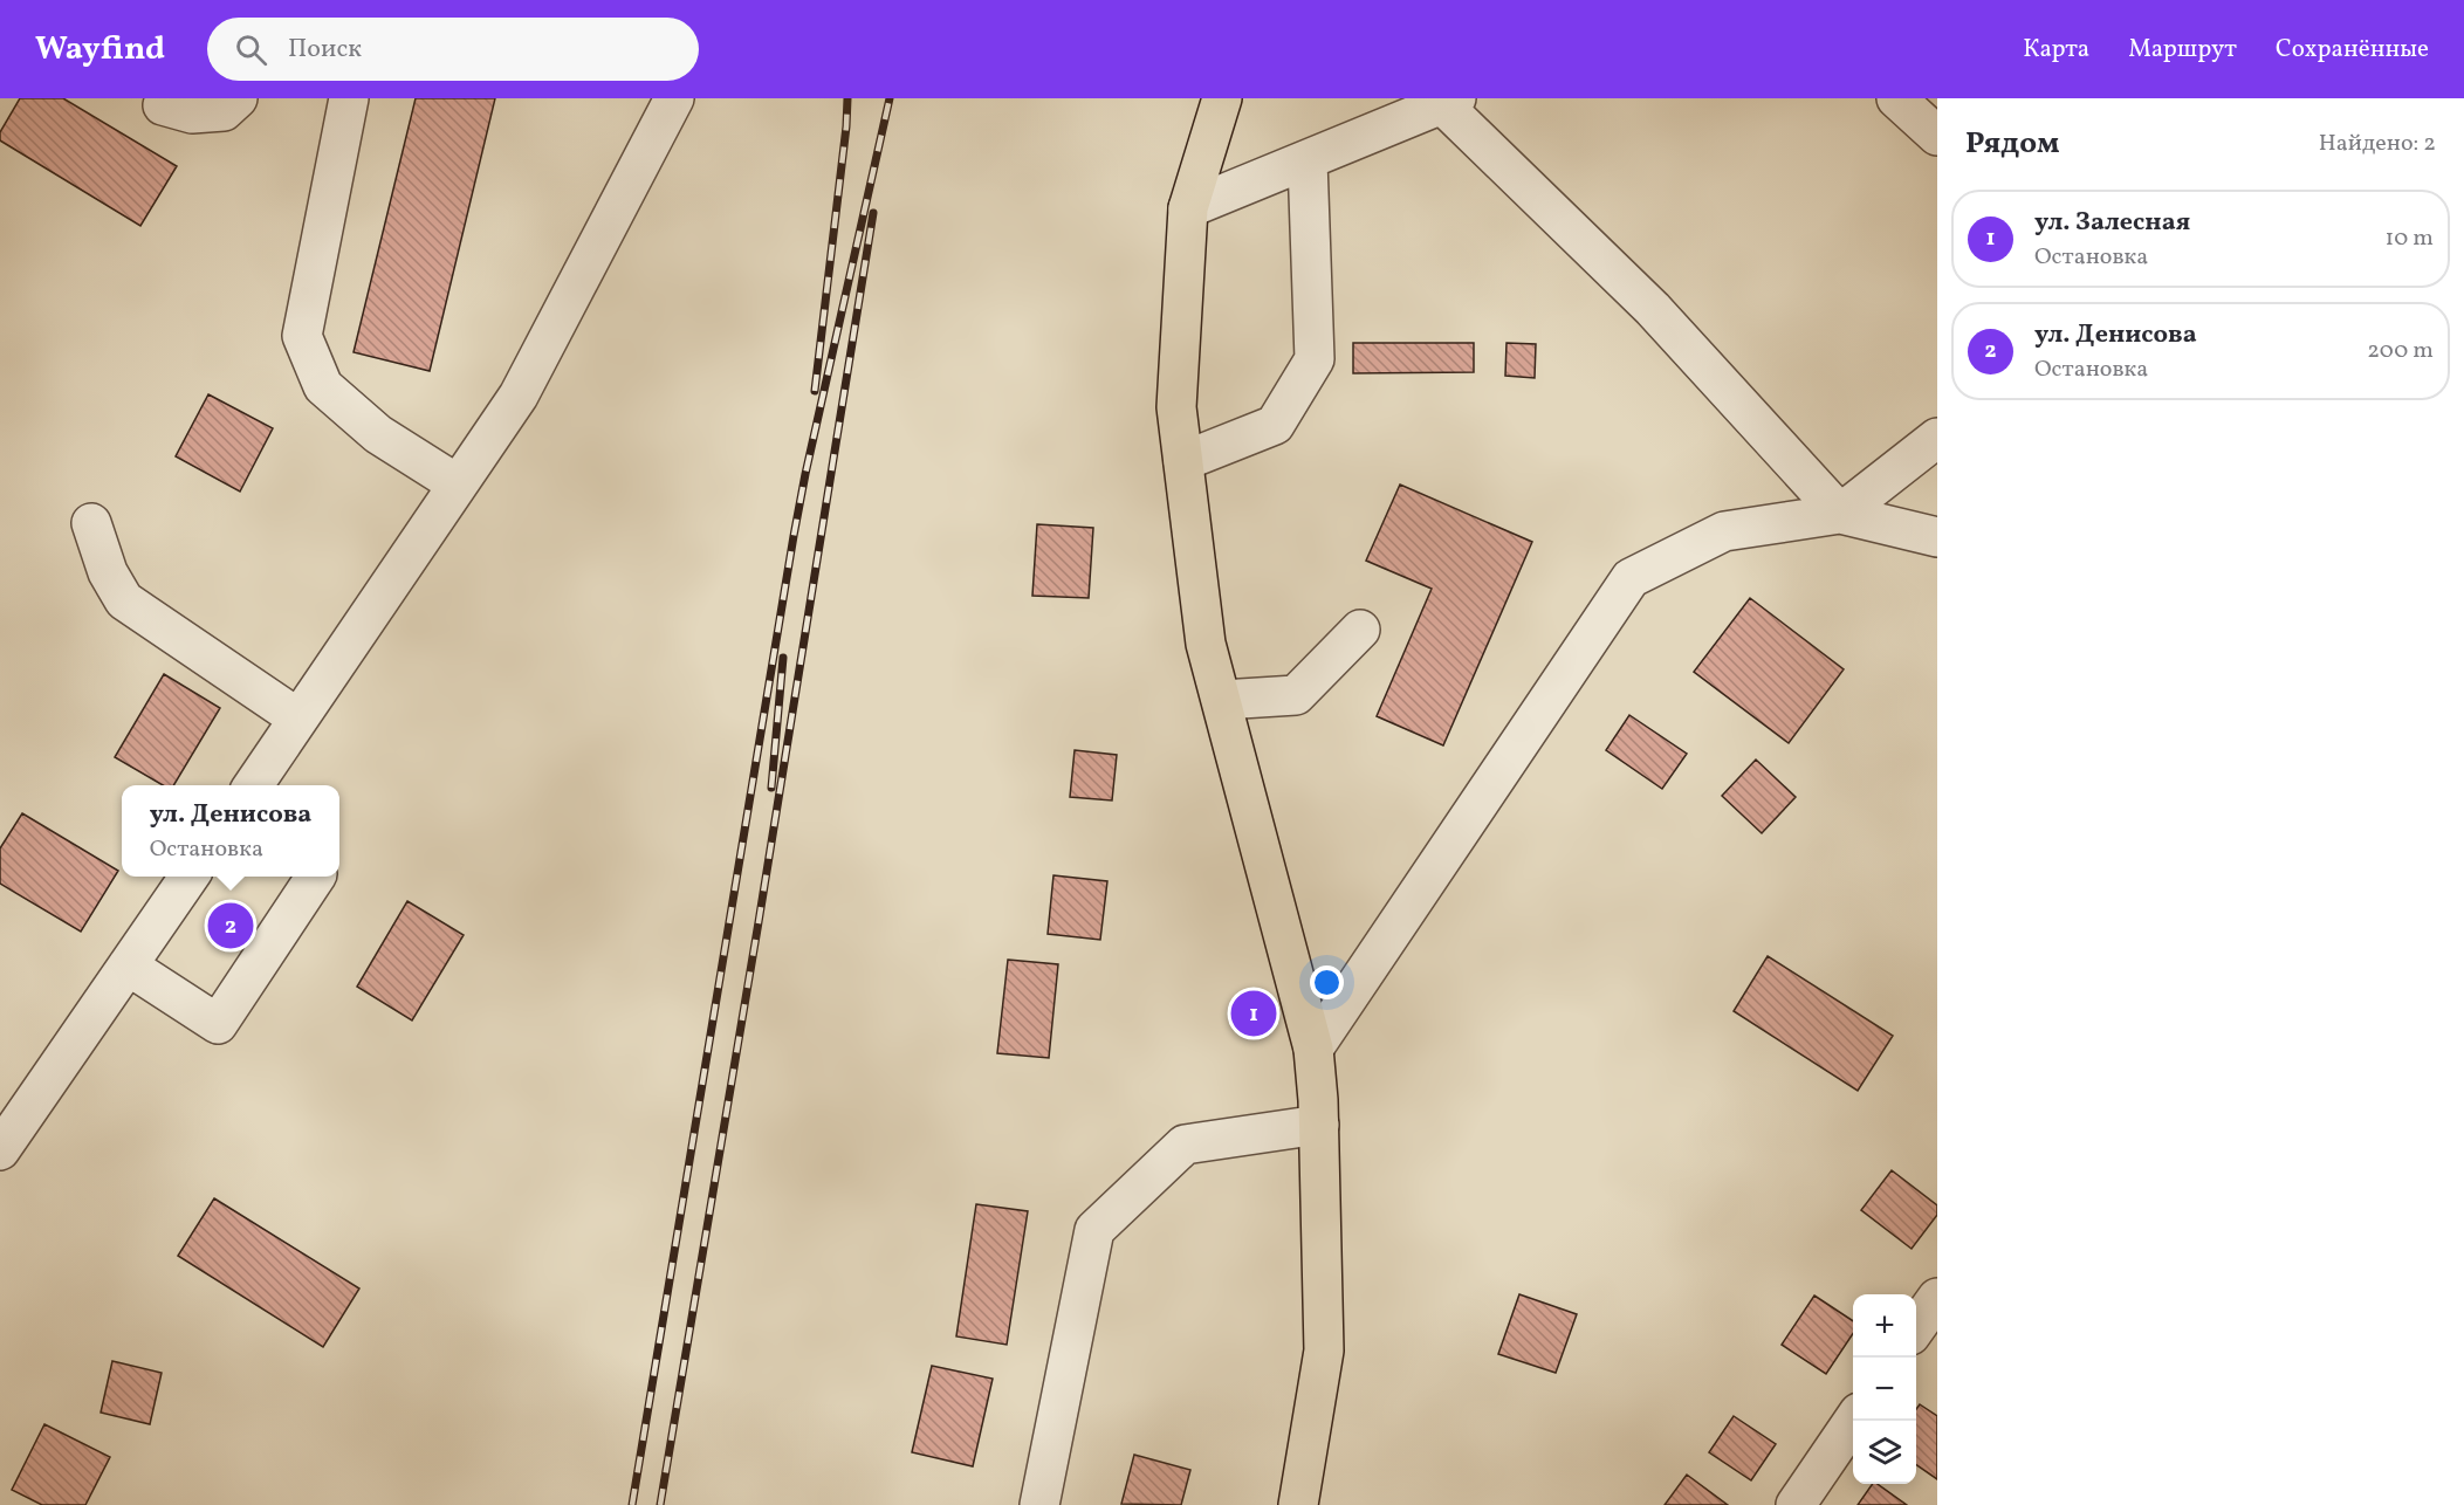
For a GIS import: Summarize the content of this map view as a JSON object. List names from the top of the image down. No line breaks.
{"page":{"header":"Wayfind","search":"Поиск","nav":["Карта","Маршрут","Сохранённые"],"heading":["Рядом","Найдено: 2"],"list":[{"mark":"1","name":"ул. Залесная","note":"Остановка","value":"10 m"},{"mark":"2","name":"ул. Денисова","note":"Остановка","value":"200 m"}],"popup":["ул. Денисова","Остановка"],"pins":["2","1"],"map_buttons":["+","−"]}}
